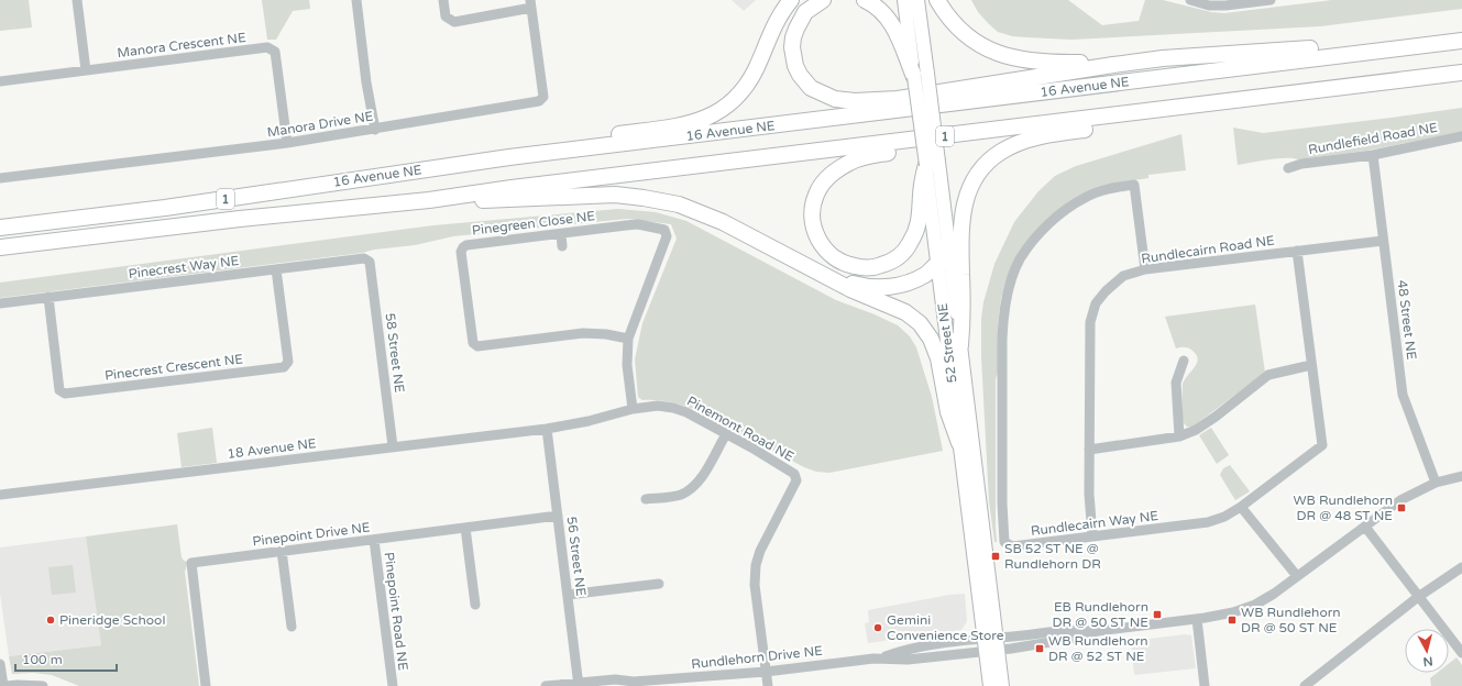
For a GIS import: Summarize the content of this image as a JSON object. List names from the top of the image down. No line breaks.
{"streets":{"highway":["16 Avenue NE","1"],"main road":["52 Street NE"],"street":["Manora Crescent NE","Manora Drive NE","Rundlefield Road NE","Pinegreen Close NE","Rundlecairn Road NE","Pinecrest Way NE","48 Street NE","58 Street NE","Pinecrest Crescent NE","Pinemont Road NE","18 Avenue NE","Rundlecairn Way NE","Pinepoint Drive NE","56 Street NE","Pinepoint Road NE","Rundlehorn Drive NE"]},"crossings":[["Manora Crescent NE","Manora Drive NE"],["Rundlefield Road NE","48 Street NE"],["Pinegreen Close NE","Pinemont Road NE"],["Rundlecairn Road NE","48 Street NE"],["Rundlecairn Road NE","Rundlecairn Way NE"],["Pinecrest Way NE","58 Street NE"],["Pinecrest Way NE","Pinecrest Crescent NE"],["48 Street NE","Rundlehorn Drive NE"],["52 Street NE","Rundlehorn Drive NE"],["58 Street NE","18 Avenue NE"],["Pinemont Road NE","18 Avenue NE"],["Pinemont Road NE","56 Street NE"],["Pinemont Road NE","Rundlehorn Drive NE"],["18 Avenue NE","56 Street NE"],["Pinepoint Drive NE","56 Street NE"],["Pinepoint Drive NE","Pinepoint Road NE"],["56 Street NE","Rundlehorn Drive NE"]],"places":{"transit":["WB Rundlehorn DR @ 48 ST NE","SB 52 ST NE @ Rundlehorn DR","EB Rundlehorn DR @ 50 ST NE","WB Rundlehorn DR @ 50 ST NE","WB Rundlehorn DR @ 52 ST NE"],"other":["Pineridge School","Gemini Convenience Store"]},"scale_bar":"100 m","north":"bottom"}
